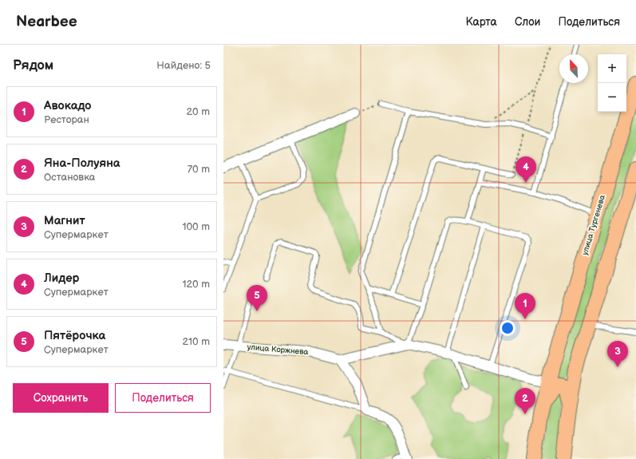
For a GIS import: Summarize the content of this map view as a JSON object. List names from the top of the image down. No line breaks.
{"streets":{"main road":["улица Тургенева"],"street":["улица Коржнева"]},"north":"top left","page":{"header":"Nearbee","nav":["Карта","Слои","Поделиться"],"heading":["Рядом","Найдено: 5"],"map_buttons":["+","−"],"list":[{"mark":"1","name":"Авокадо","note":"Ресторан","value":"20 m"},{"mark":"2","name":"Яна-Полуяна","note":"Остановка","value":"70 m"},{"mark":"3","name":"Магнит","note":"Супермаркет","value":"100 m"},{"mark":"4","name":"Лидер","note":"Супермаркет","value":"120 m"},{"mark":"5","name":"Пятёрочка","note":"Супермаркет","value":"210 m"}],"pins":["4","5","1","3","2"],"buttons":["Сохранить","Поделиться"]}}
